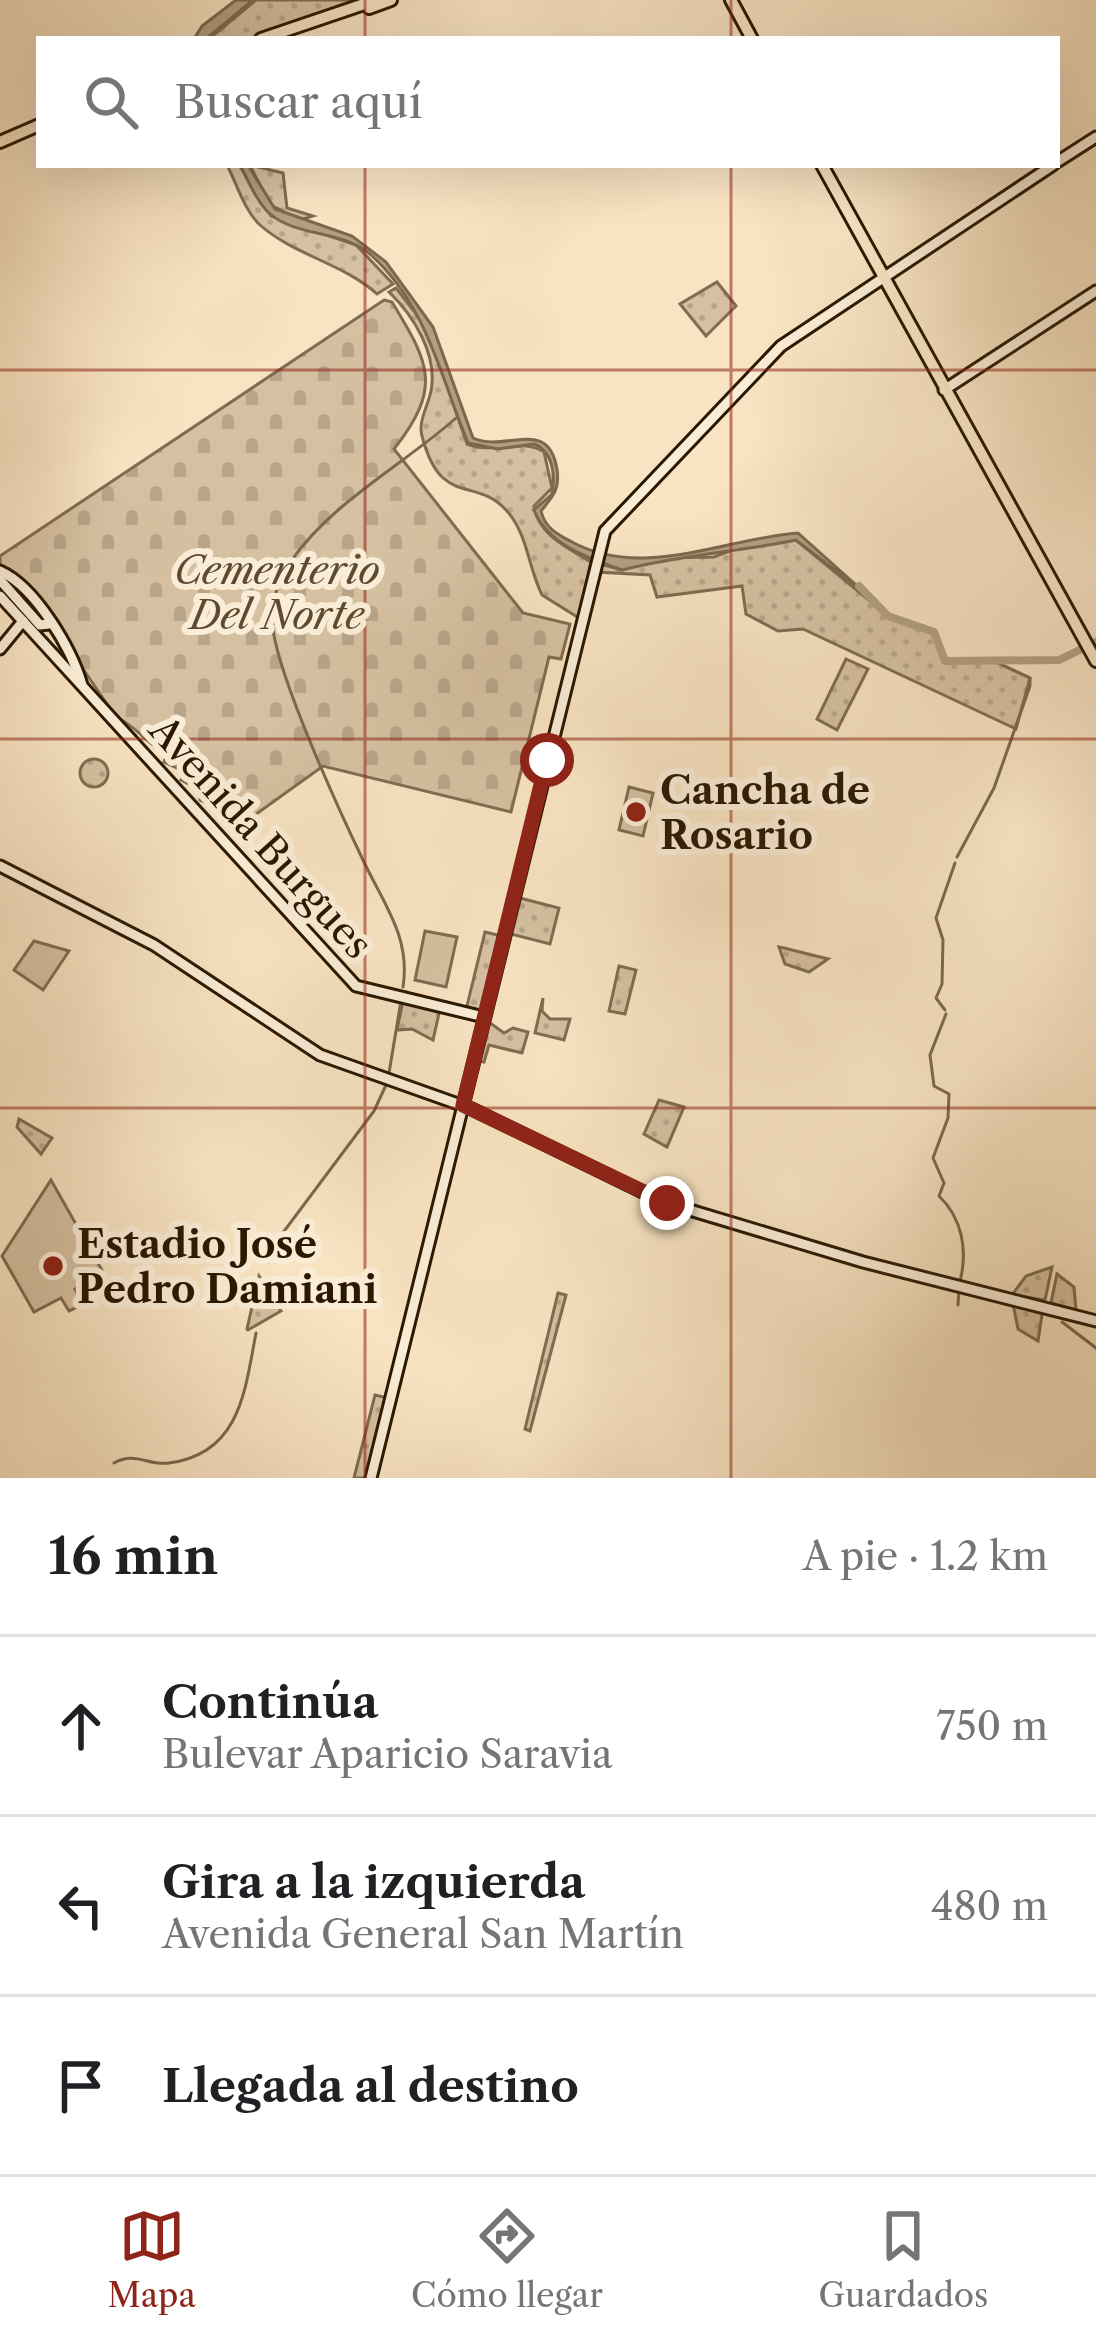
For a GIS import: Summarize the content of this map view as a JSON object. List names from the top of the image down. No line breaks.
{"streets":{"street":["Avenida Burgues"]},"parks":["Cementerio Del Norte"],"places":["Cancha de Rosario","Estadio José Pedro Damiani"],"page":{"search":"Buscar aquí","heading":["16 min","A pie · 1.2 km"],"list":[["Continúa","Bulevar Aparicio Saravia","750 m"],["Gira a la izquierda","Avenida General San Martín","480 m"],"Llegada al destino"],"nav":["Mapa","Cómo llegar","Guardados"]}}
